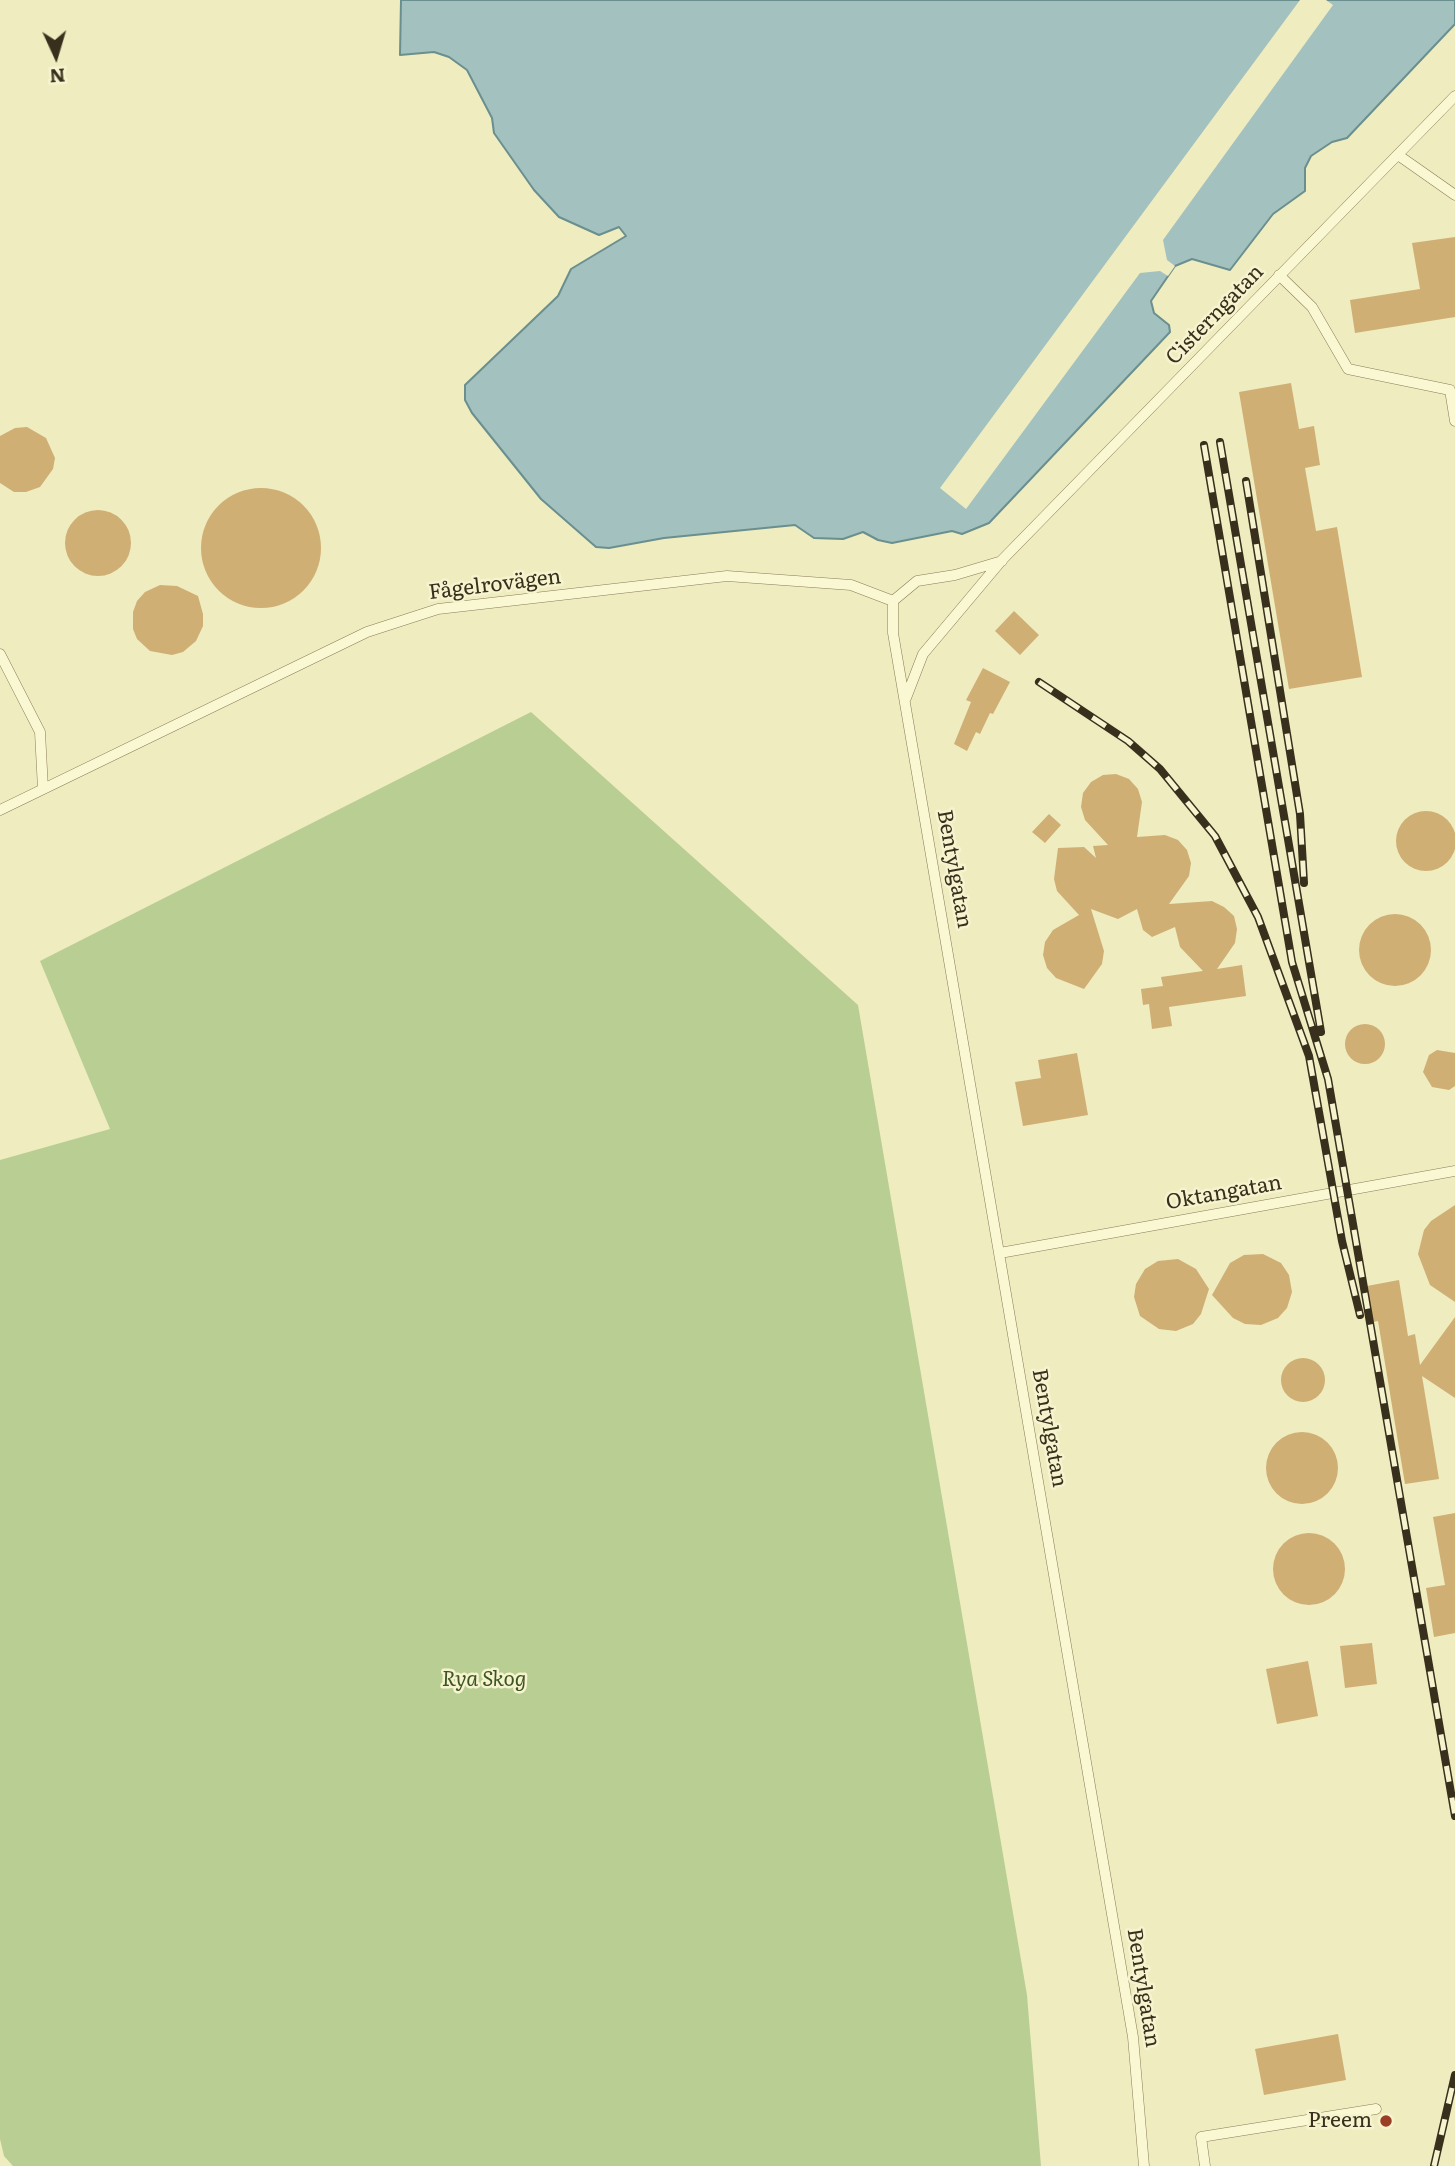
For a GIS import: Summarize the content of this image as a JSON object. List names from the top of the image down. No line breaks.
{"streets":{"lane":["Cisterngatan","Fågelrovägen","Bentylgatan","Oktangatan"]},"crossings":[["Cisterngatan","Fågelrovägen"],["Cisterngatan","Bentylgatan"],["Bentylgatan","Oktangatan"]],"parks":["Rya Skog"],"places":["Preem"],"north":"bottom"}
